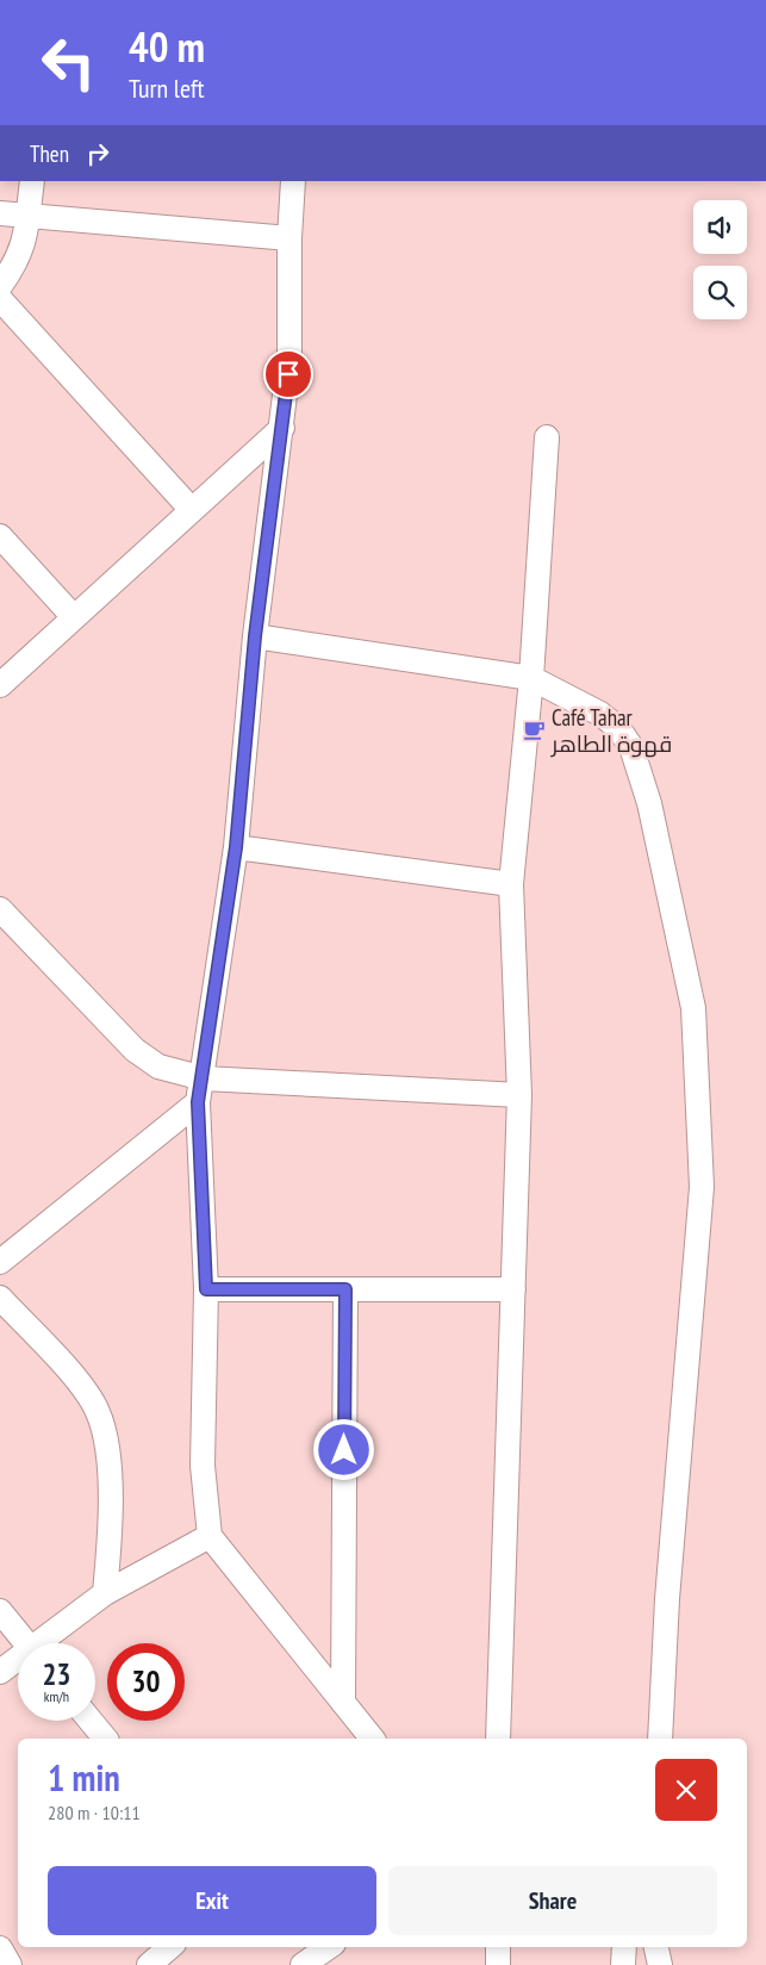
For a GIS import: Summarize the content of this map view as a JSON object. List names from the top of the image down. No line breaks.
{"places":{"cafe":["Café Tahar قهوة الطاهر"]},"page":{"turn":["40 m","Turn left"],"then":"Then","speed":"23 km/h","limit":"30","heading":["1 min","280 m · 10:11"],"buttons":["Exit","Share"]}}
